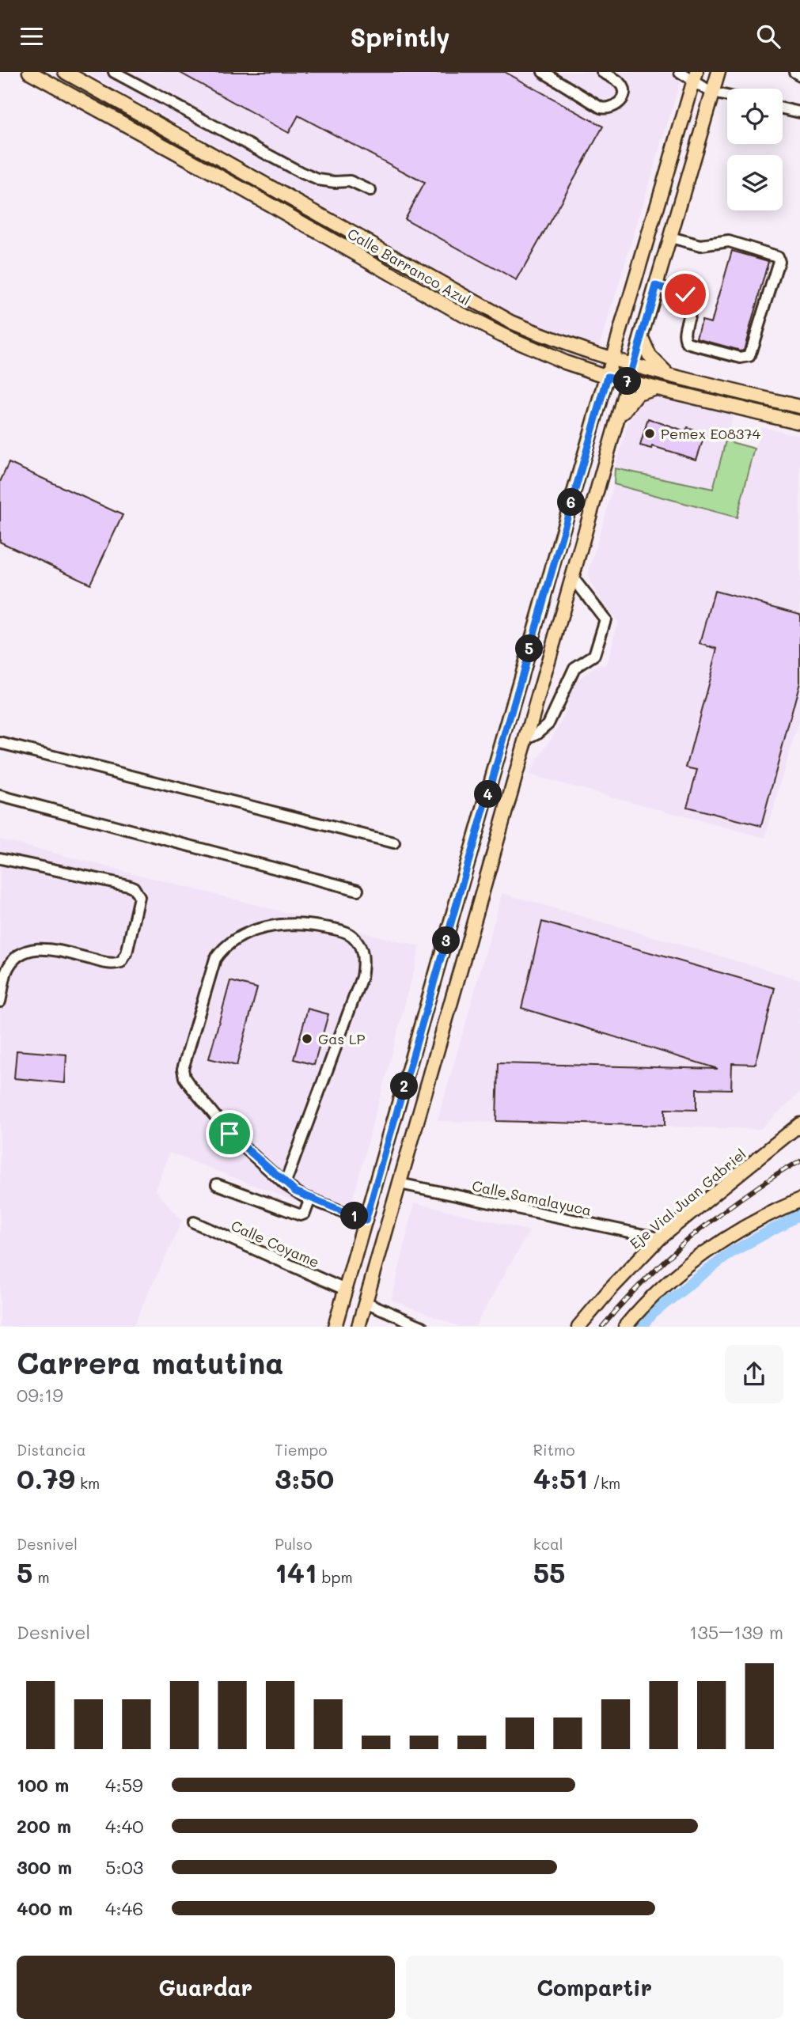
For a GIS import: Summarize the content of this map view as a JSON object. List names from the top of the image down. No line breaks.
{"streets":{"main road":["Calle Barranco Azul","Eje Vial Juan Gabriel"],"street":["Calle Samalayuca","Calle Coyame"]},"crossings":[["Calle Samalayuca","Eje Vial Juan Gabriel"]],"places":["Pemex E08374","Gas LP"],"page":{"header":"Sprintly","pins":["7","6","5","4","3","2","1"],"heading":["Carrera matutina","09:19"],"stats":[["Distancia","0.79 km"],["Tiempo","3:50"],["Ritmo","4:51 /km"],["Desnivel","5 m"],["Pulso","141 bpm"],["kcal","55"]],"chart":["Desnivel","135–139 m"],"list":[{"name":"100 m","note":"4:59"},{"name":"200 m","note":"4:40"},{"name":"300 m","note":"5:03"},{"name":"400 m","note":"4:46"}],"buttons":["Guardar","Compartir"]}}
